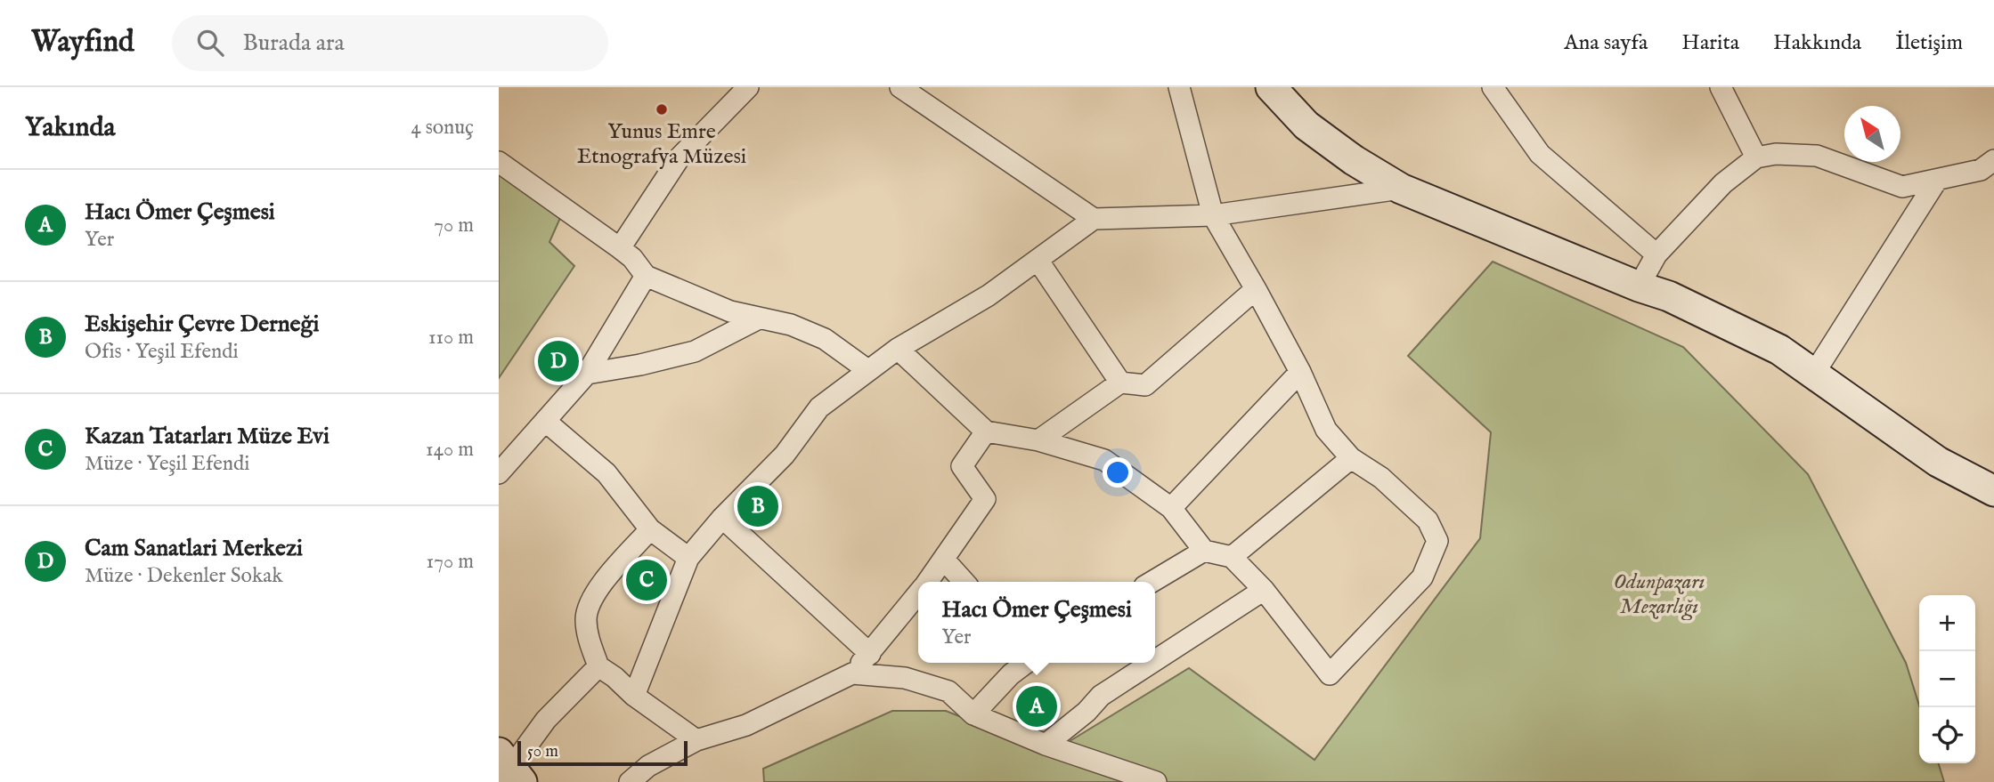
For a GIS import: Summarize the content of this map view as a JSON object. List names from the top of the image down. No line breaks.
{"parks":["Odunpazarı Mezarlığı"],"places":["Yunus Emre Etnografya Müzesi"],"scale_bar":"50 m","north":"top left","page":{"header":"Wayfind","search":"Burada ara","nav":["Ana sayfa","Harita","Hakkında","İletişim"],"heading":["Yakında","4 sonuç"],"list":[{"mark":"A","name":"Hacı Ömer Çeşmesi","note":"Yer","value":"70 m"},{"mark":"B","name":"Eskişehir Çevre Derneği","note":"Ofis · Yeşil Efendi","value":"110 m"},{"mark":"C","name":"Kazan Tatarları Müze Evi","note":"Müze · Yeşil Efendi","value":"140 m"},{"mark":"D","name":"Cam Sanatlari Merkezi","note":"Müze · Dekenler Sokak","value":"170 m"}],"pins":["D","B","C","A"],"popup":["Hacı Ömer Çeşmesi","Yer"],"map_buttons":["+","−"],"scale":"50 m"}}
